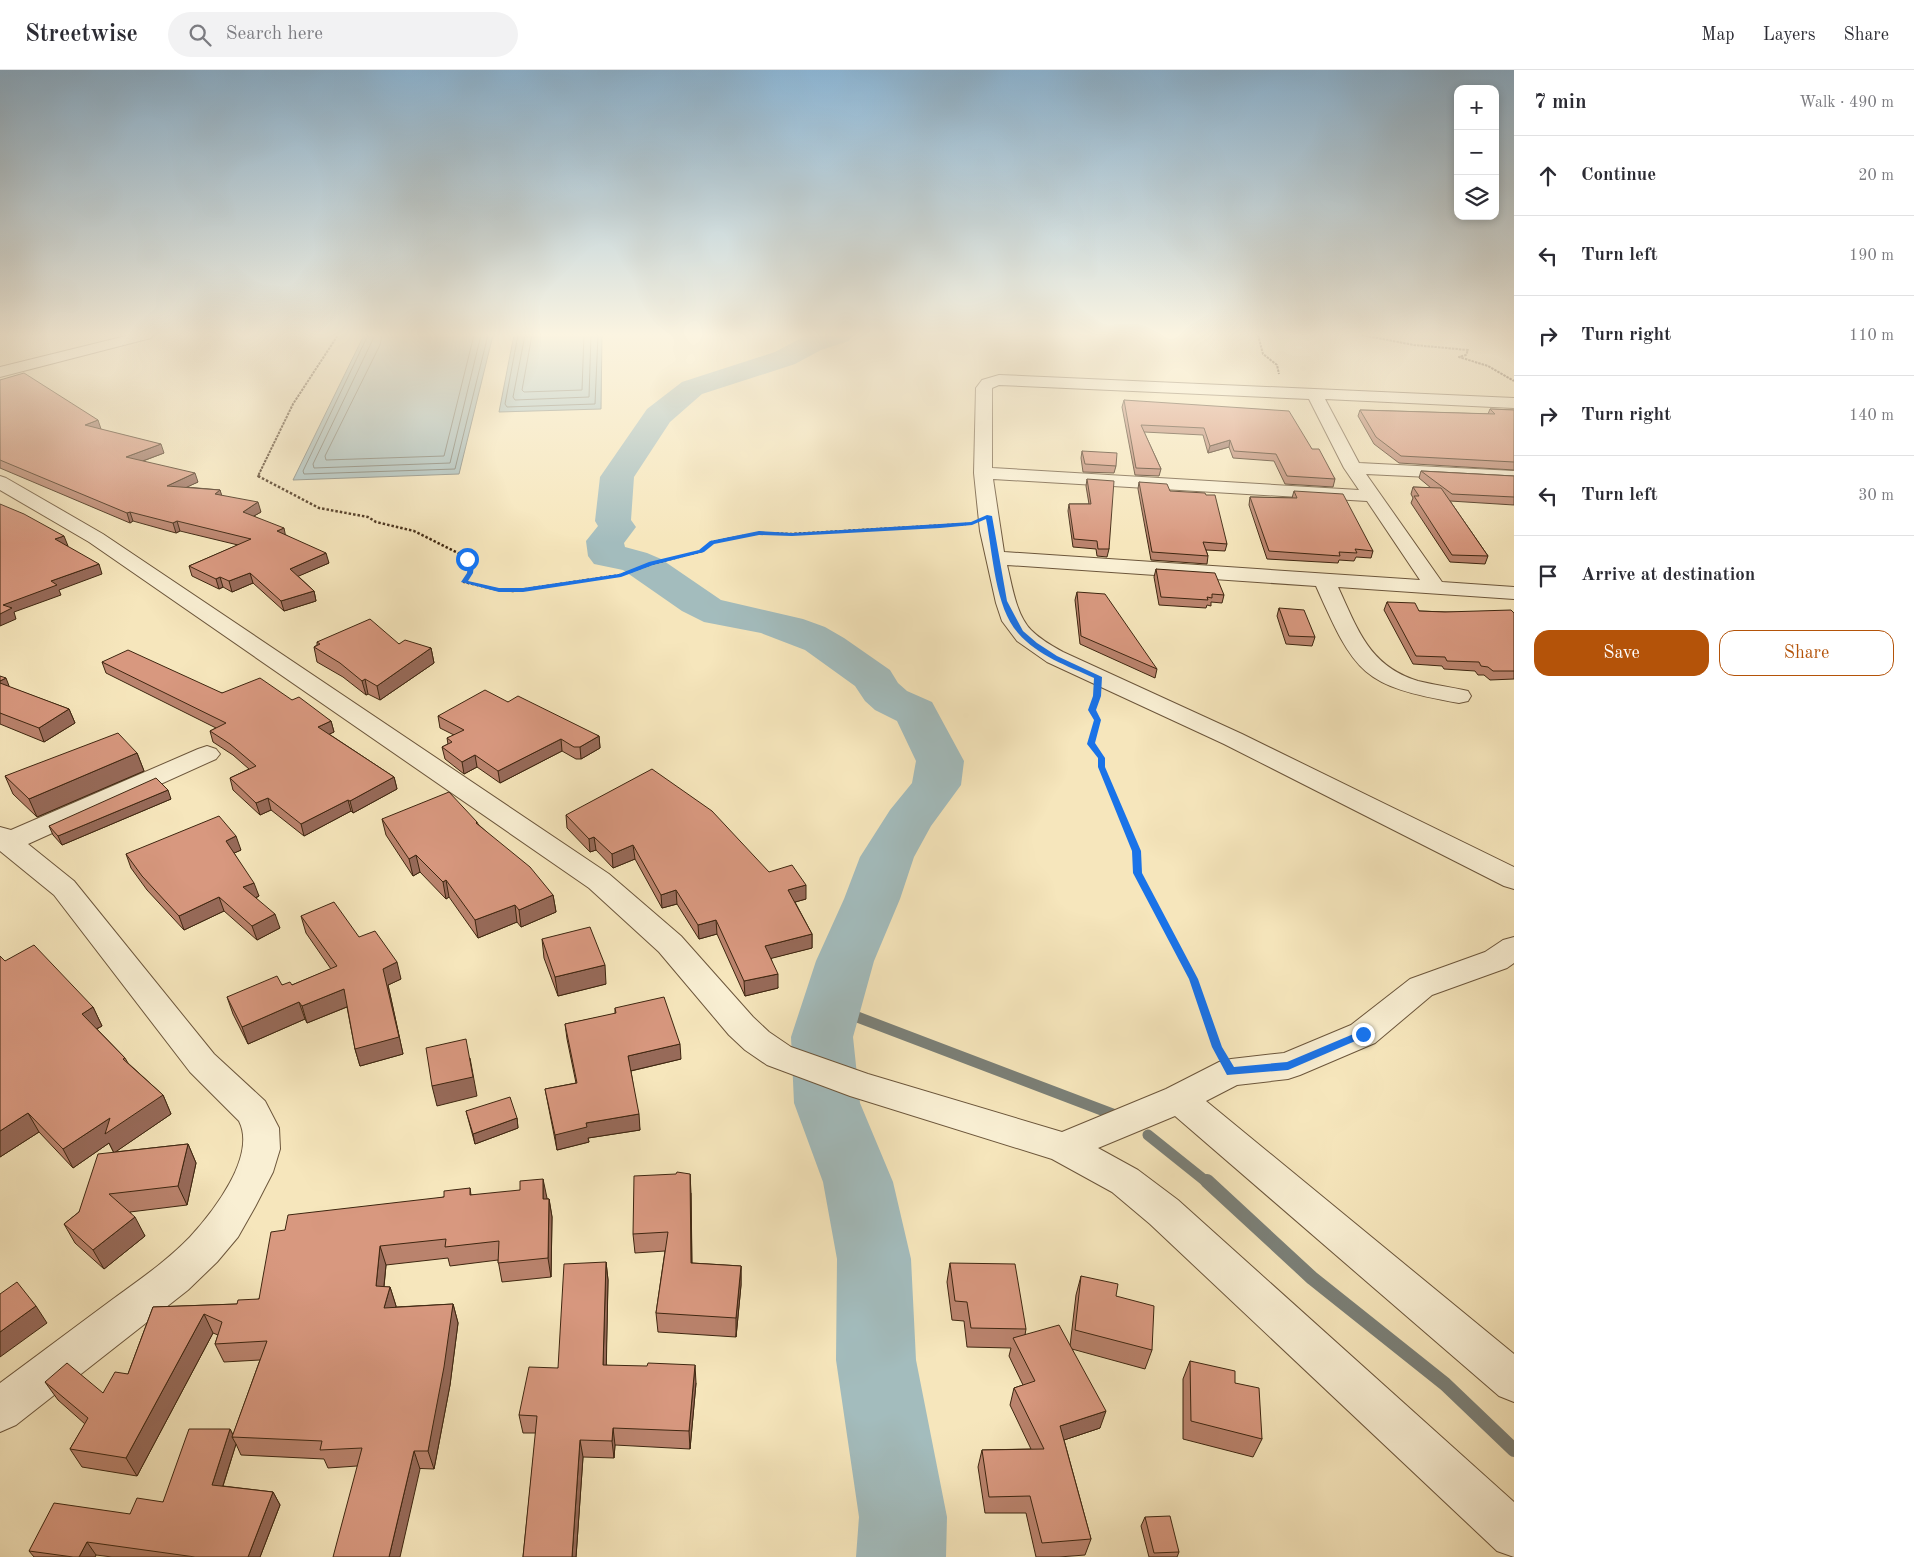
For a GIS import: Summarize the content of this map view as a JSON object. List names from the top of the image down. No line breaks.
{"page":{"header":"Streetwise","search":"Search here","nav":["Map","Layers","Share"],"heading":["7 min","Walk · 490 m"],"map_buttons":["+","−"],"list":[["Continue","20 m"],["Turn left","190 m"],["Turn right","110 m"],["Turn right","140 m"],["Turn left","30 m"],"Arrive at destination"],"buttons":["Save","Share"]}}
